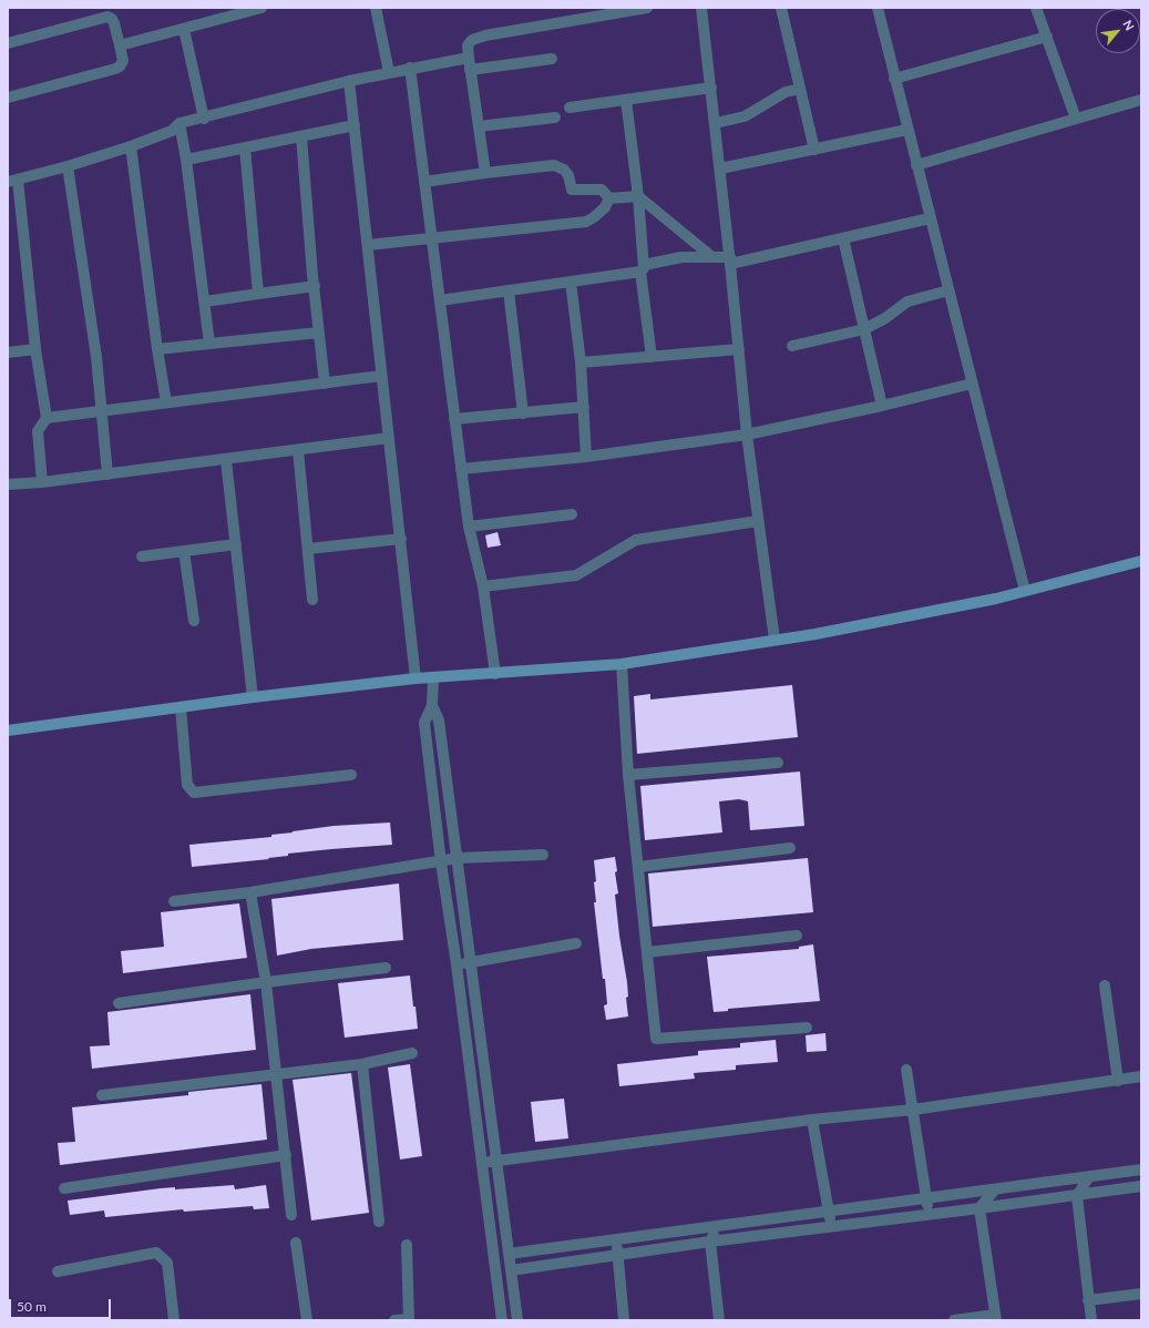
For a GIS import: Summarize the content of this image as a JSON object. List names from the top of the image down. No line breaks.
{"scale_bar":"50 m","north":"top right"}
